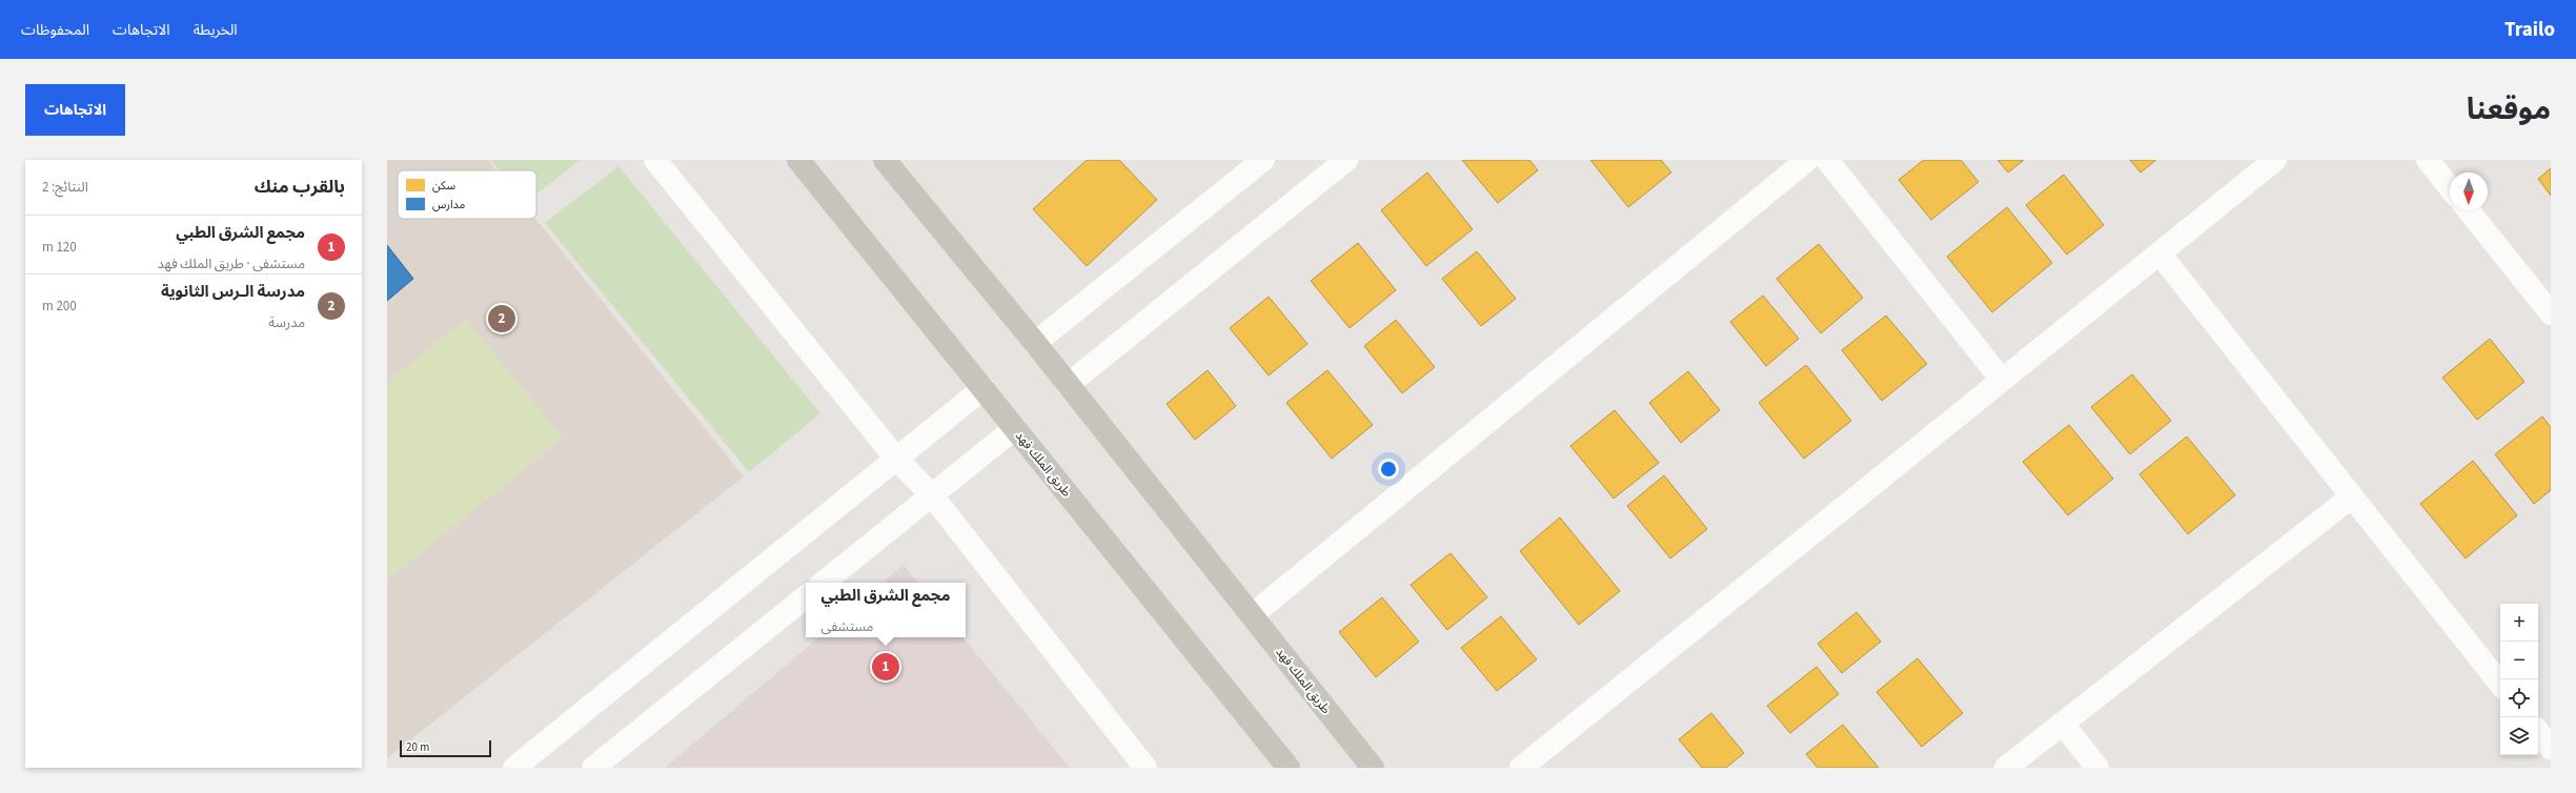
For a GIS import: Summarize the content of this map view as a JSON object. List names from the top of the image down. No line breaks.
{"streets":{"main road":["طريق الملك فهد"]},"legend":["سكن","مدارس"],"scale_bar":"20 m","north":"bottom","page":{"header":"Trailo","nav":["الخريطة","الاتجاهات","المحفوظات"],"title":"موقعنا","buttons":"الاتجاهات","heading":["بالقرب منك","النتائج: 2"],"list":[{"mark":"1","name":"مجمع الشرق الطبي","note":"مستشفى · طريق الملك فهد","value":"120 m"},{"mark":"2","name":"مدرسة الـرس الثانوية","note":"مدرسة","value":"200 m"}],"pins":["2","1"],"popup":["مجمع الشرق الطبي","مستشفى"],"map_buttons":["+","−"],"scale":"20 m"}}
